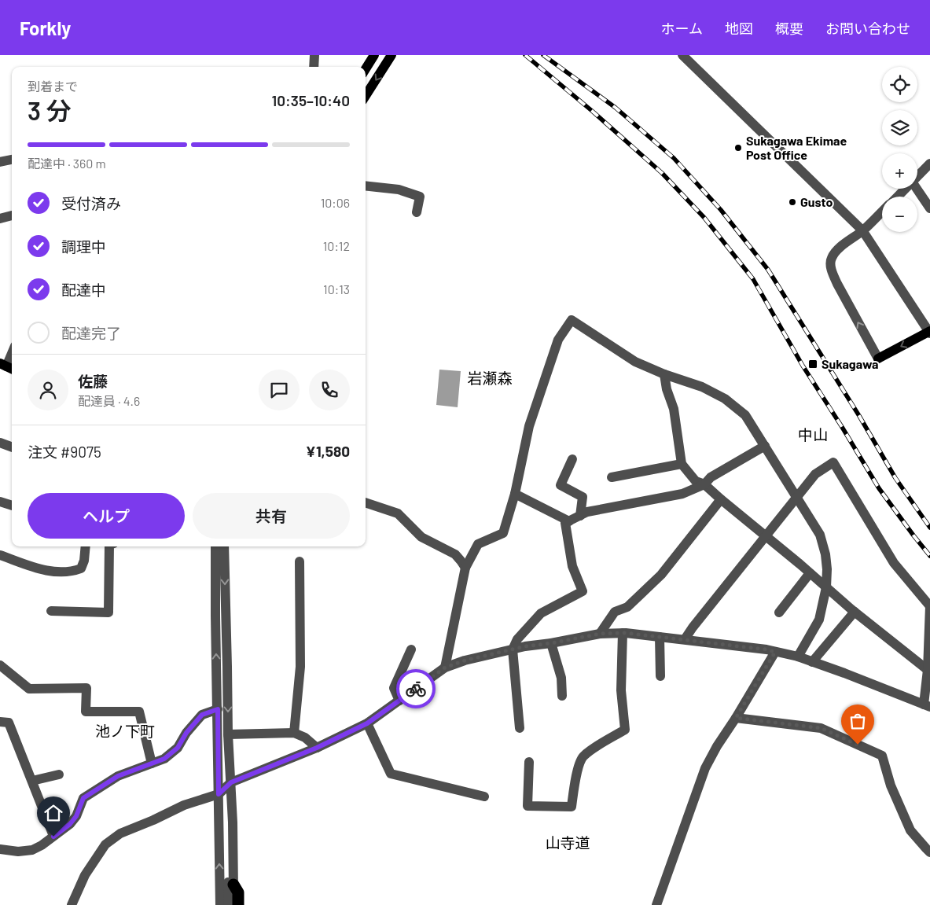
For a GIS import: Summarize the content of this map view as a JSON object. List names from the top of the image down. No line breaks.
{"districts":["岩瀬森","中山","池ノ下町","山寺道"],"places":{"other":["Sukagawa Ekimae Post Office","Gusto"],"transit":["Sukagawa"]},"page":{"header":"Forkly","nav":["ホーム","地図","概要","お問い合わせ"],"map_buttons":["+","−"],"heading":["3 分","到着まで","10:35–10:40"],"panel":["佐藤","配達員 · 4.6","注文 #9075","¥1,580"],"bar":"配達中 · 360 m","list":[["受付済み","10:06"],["調理中","10:12"],["配達中","10:13"],"配達完了"],"buttons":["ヘルプ","共有"]}}
